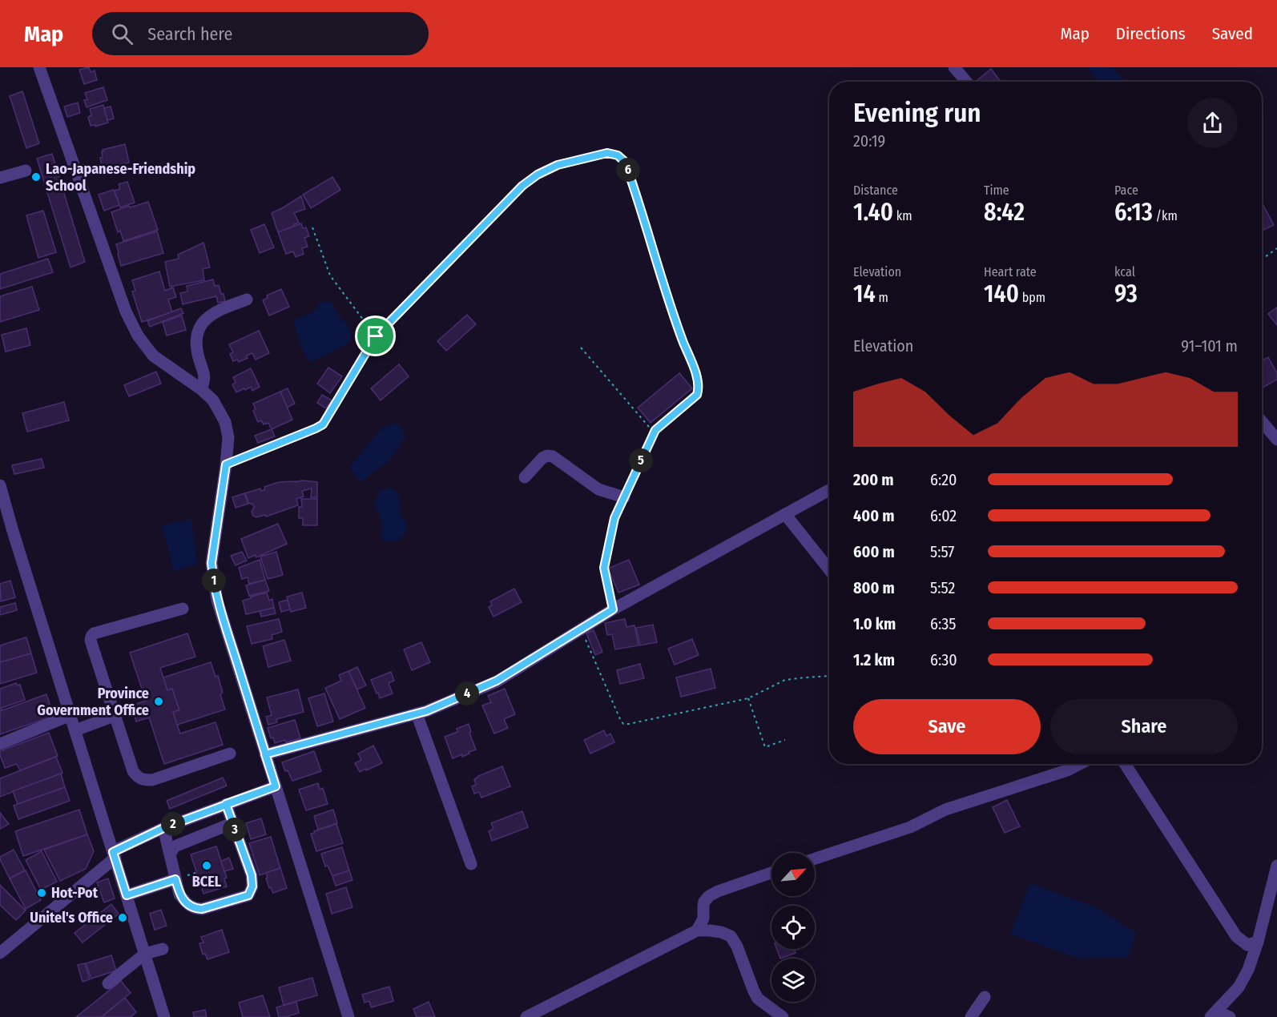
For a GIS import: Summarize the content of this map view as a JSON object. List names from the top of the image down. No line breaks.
{"places":["Lao-Japanese-Friendship School","Province Government Office","BCEL","Hot-Pot","Unitel's Office"],"north":"top right","page":{"header":"Map","search":"Search here","nav":["Map","Directions","Saved"],"heading":["Evening run","20:19"],"pins":["6","5","1","4","2","3"],"stats":[["Distance","1.40 km"],["Time","8:42"],["Pace","6:13 /km"],["Elevation","14 m"],["Heart rate","140 bpm"],["kcal","93"]],"chart":["Elevation","91–101 m"],"list":[{"name":"200 m","note":"6:20"},{"name":"400 m","note":"6:02"},{"name":"600 m","note":"5:57"},{"name":"800 m","note":"5:52"},{"name":"1.0 km","note":"6:35"},{"name":"1.2 km","note":"6:30"}],"buttons":["Save","Share"]}}
